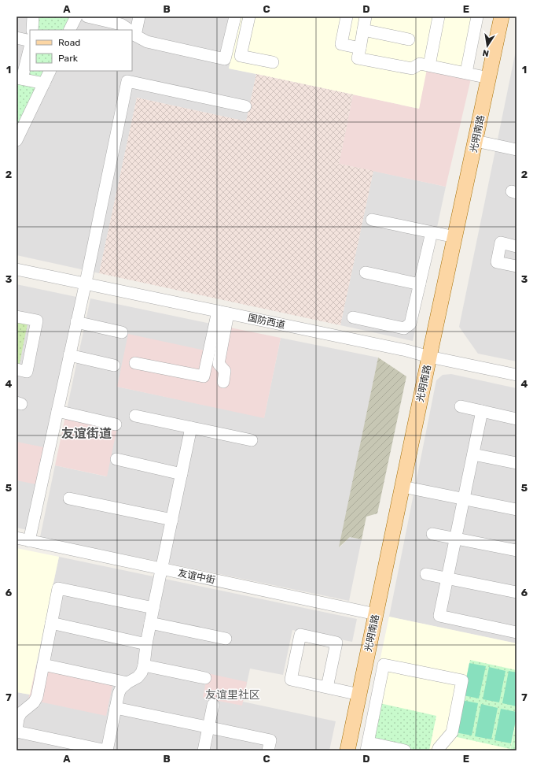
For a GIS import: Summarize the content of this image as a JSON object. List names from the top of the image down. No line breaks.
{"streets":{"main road":["光明南路"],"street":["国防西道","友谊中街"]},"crossings":[["光明南路","国防西道"],["光明南路","友谊中街"]],"districts":["友谊街道","友谊里社区"],"legend":["Road","Park"],"north":"bottom","grid":{"columns":["A","B","C","D","E"],"rows":["1","2","3","4","5","6","7"]}}
